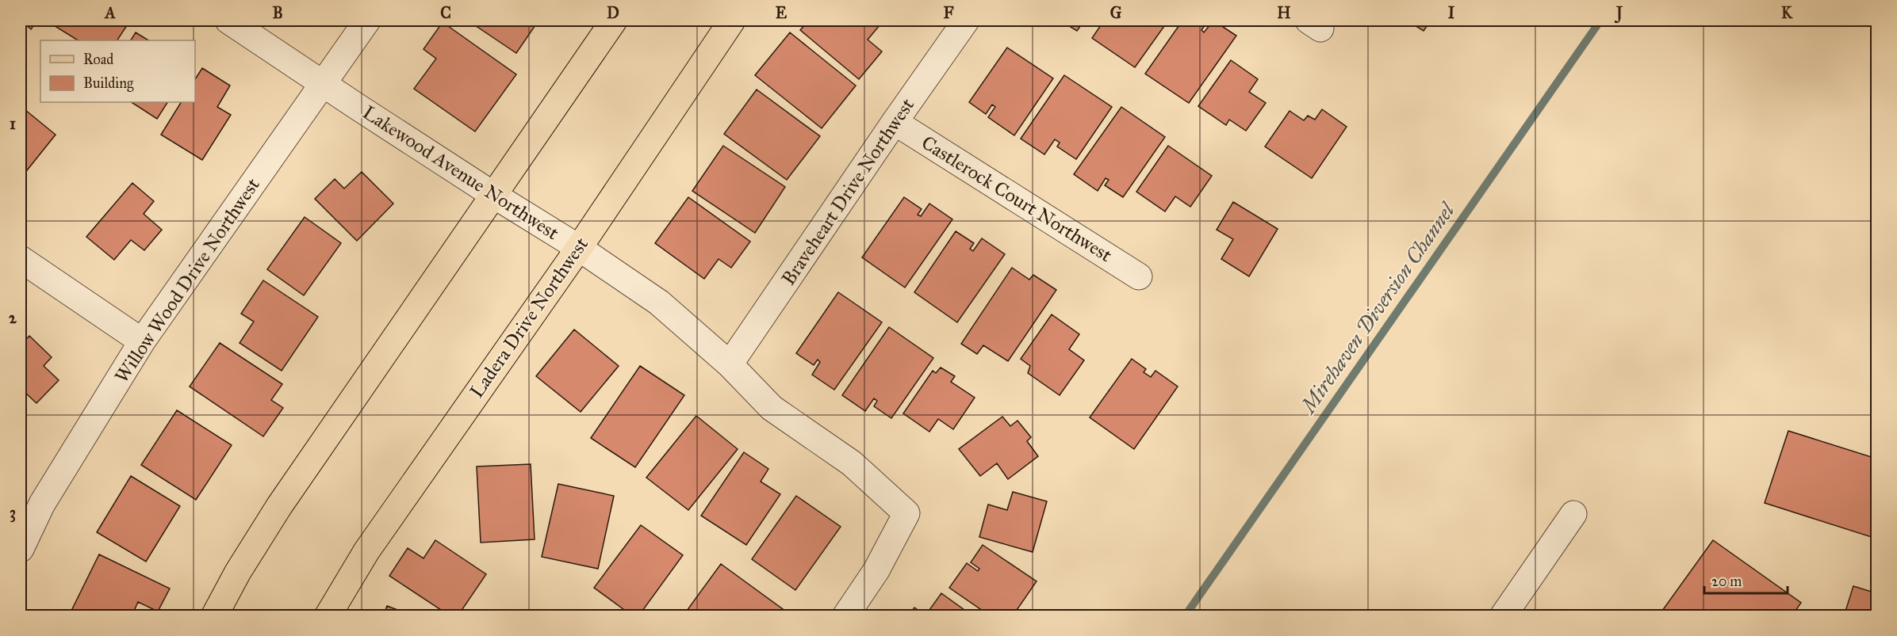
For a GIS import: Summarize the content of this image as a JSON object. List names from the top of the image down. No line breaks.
{"streets":{"main road":["Ladera Drive Northwest"],"street":["Lakewood Avenue Northwest","Braveheart Drive Northwest","Castlerock Court Northwest","Willow Wood Drive Northwest"]},"crossings":[["Lakewood Avenue Northwest","Braveheart Drive Northwest"],["Lakewood Avenue Northwest","Willow Wood Drive Northwest"],["Lakewood Avenue Northwest","Ladera Drive Northwest"],["Braveheart Drive Northwest","Castlerock Court Northwest"]],"water":["Mirehaven Diversion Channel"],"legend":["Road","Building"],"scale_bar":"20 m","grid":{"columns":["A","B","C","D","E","F","G","H","I","J","K"],"rows":["1","2","3"]}}
